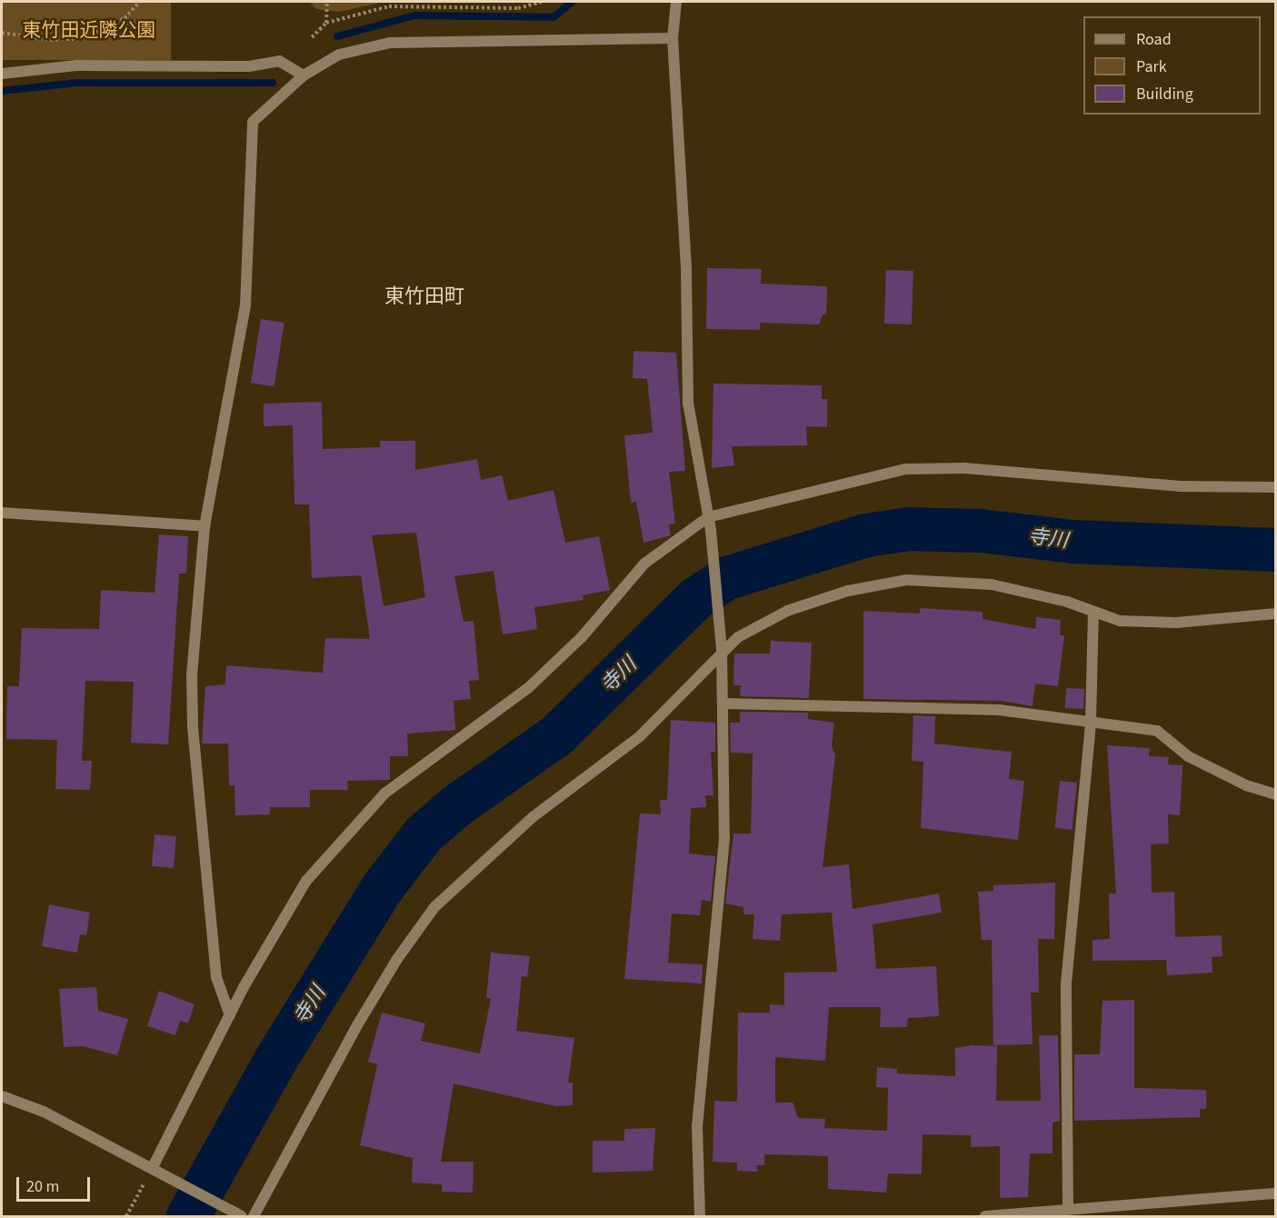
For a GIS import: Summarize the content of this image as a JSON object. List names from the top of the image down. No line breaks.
{"districts":["東竹田町"],"water":["寺川"],"parks":["東竹田近隣公園"],"legend":["Road","Park","Building"],"scale_bar":"20 m"}
